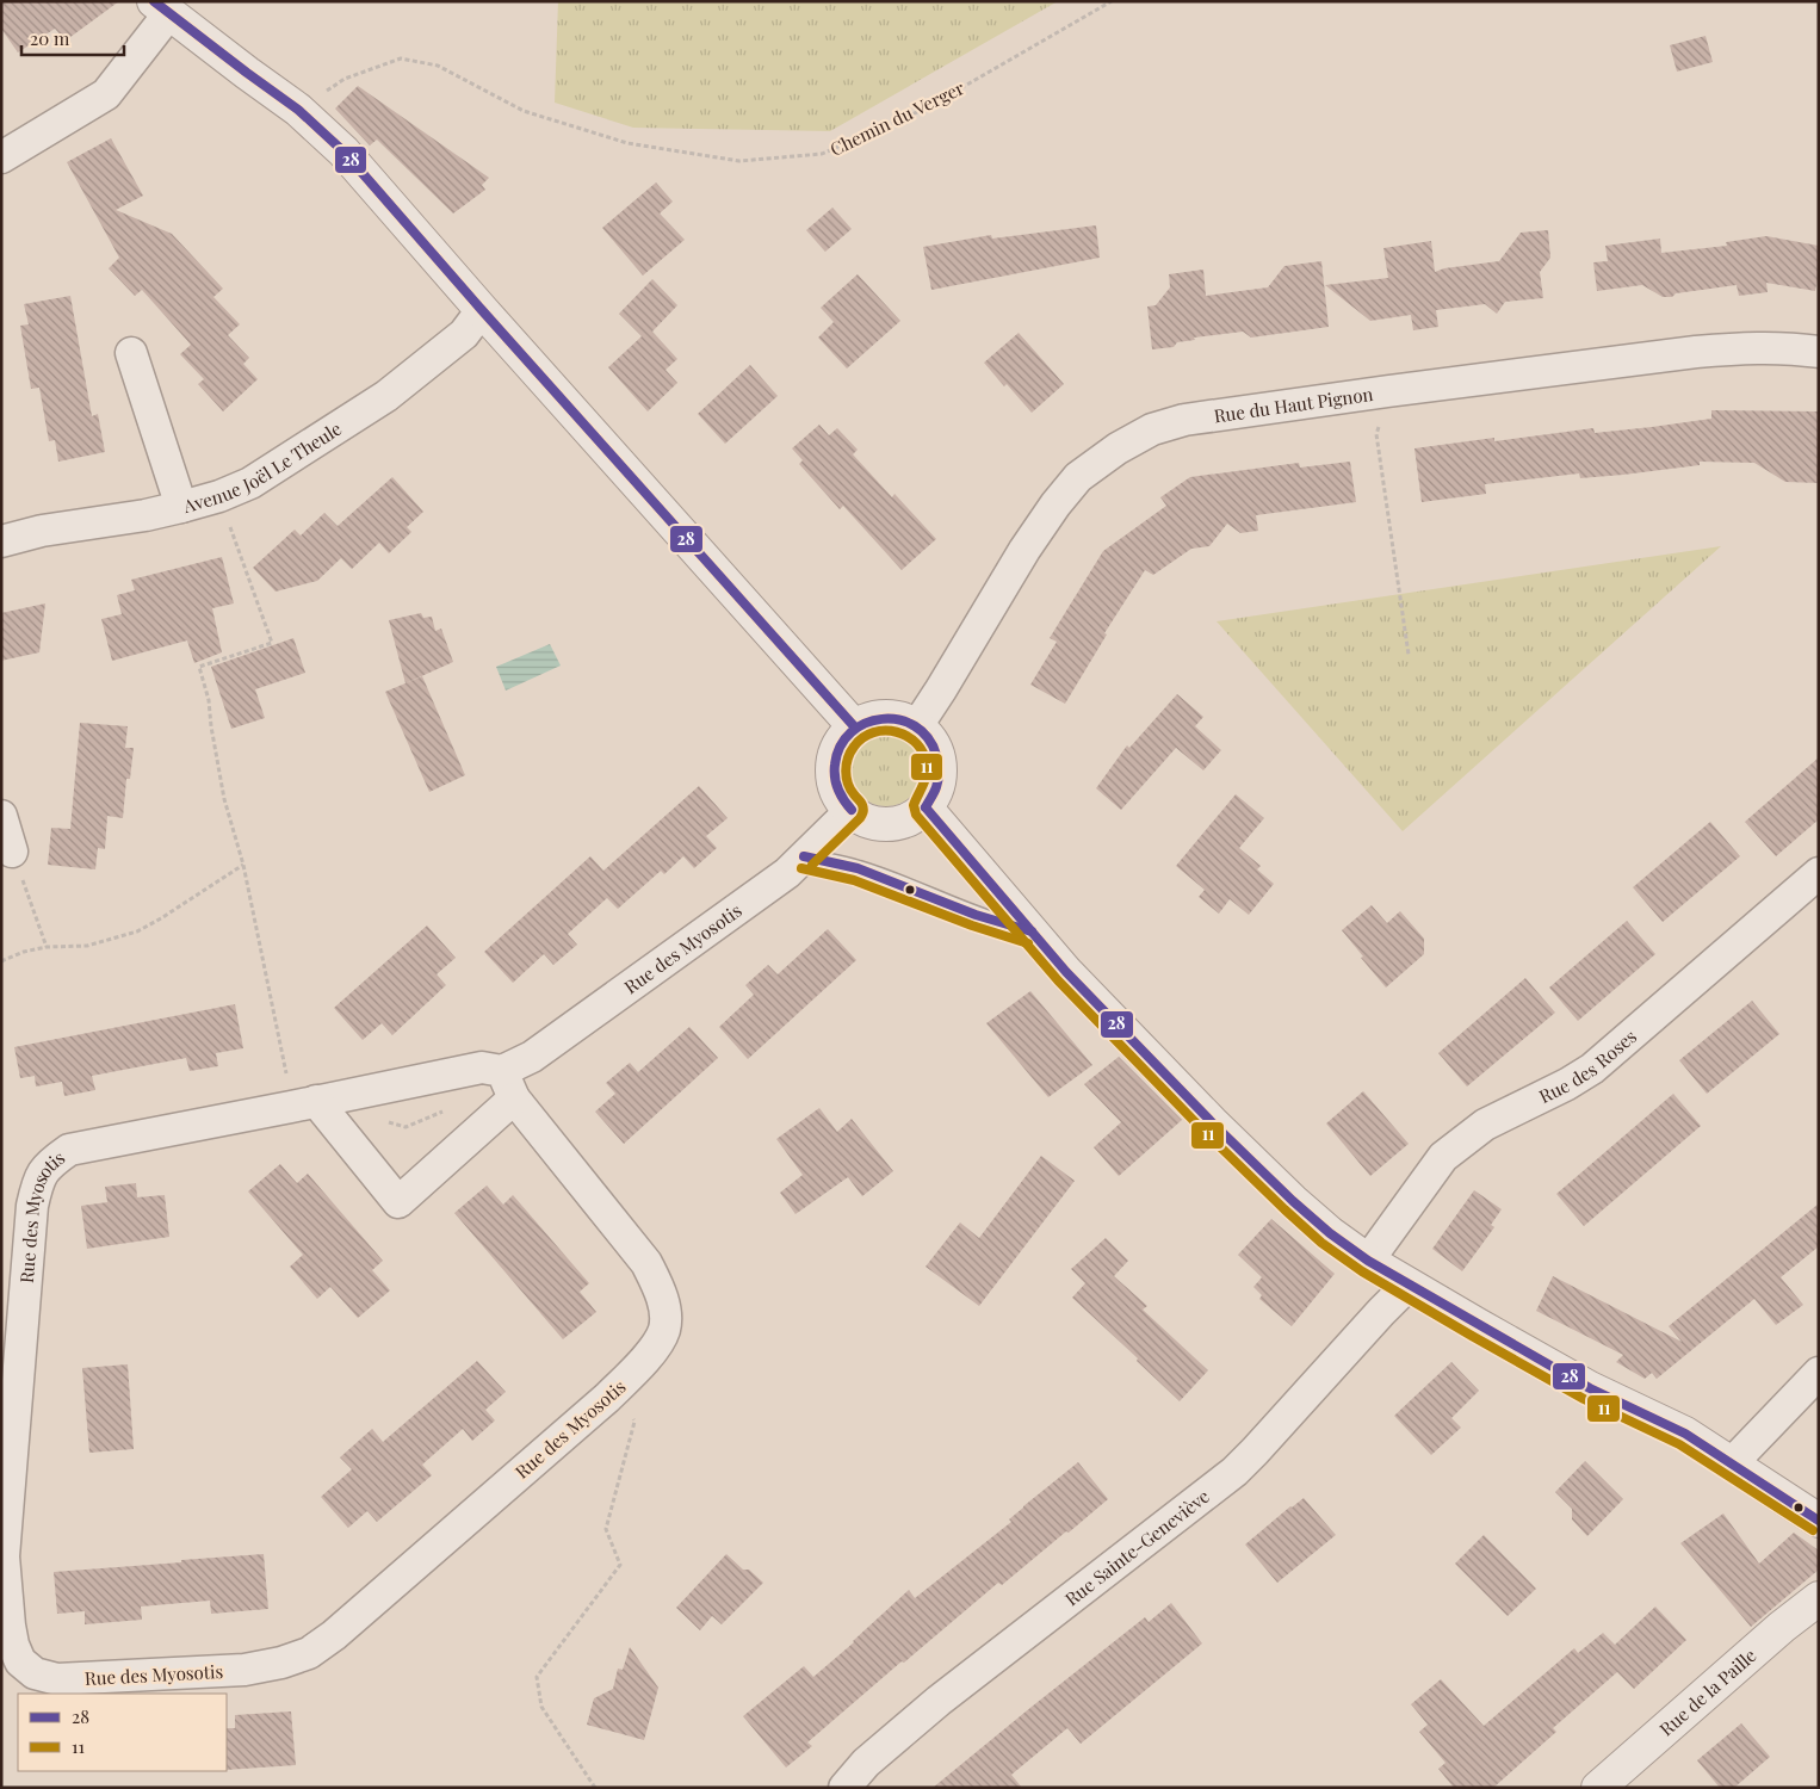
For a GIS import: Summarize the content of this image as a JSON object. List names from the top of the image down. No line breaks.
{"streets":{"street":["Rue du Haut Pignon","Avenue Joël Le Theule","Rue des Myosotis","Rue des Roses","Rue Sainte-Geneviève","Rue de la Paille"],"path":["Chemin du Verger"]},"crossings":[["Rue du Haut Pignon","Rue des Myosotis"]],"lines":["transit line 28","transit line 11"],"legend":["28","11"],"scale_bar":"20 m"}
